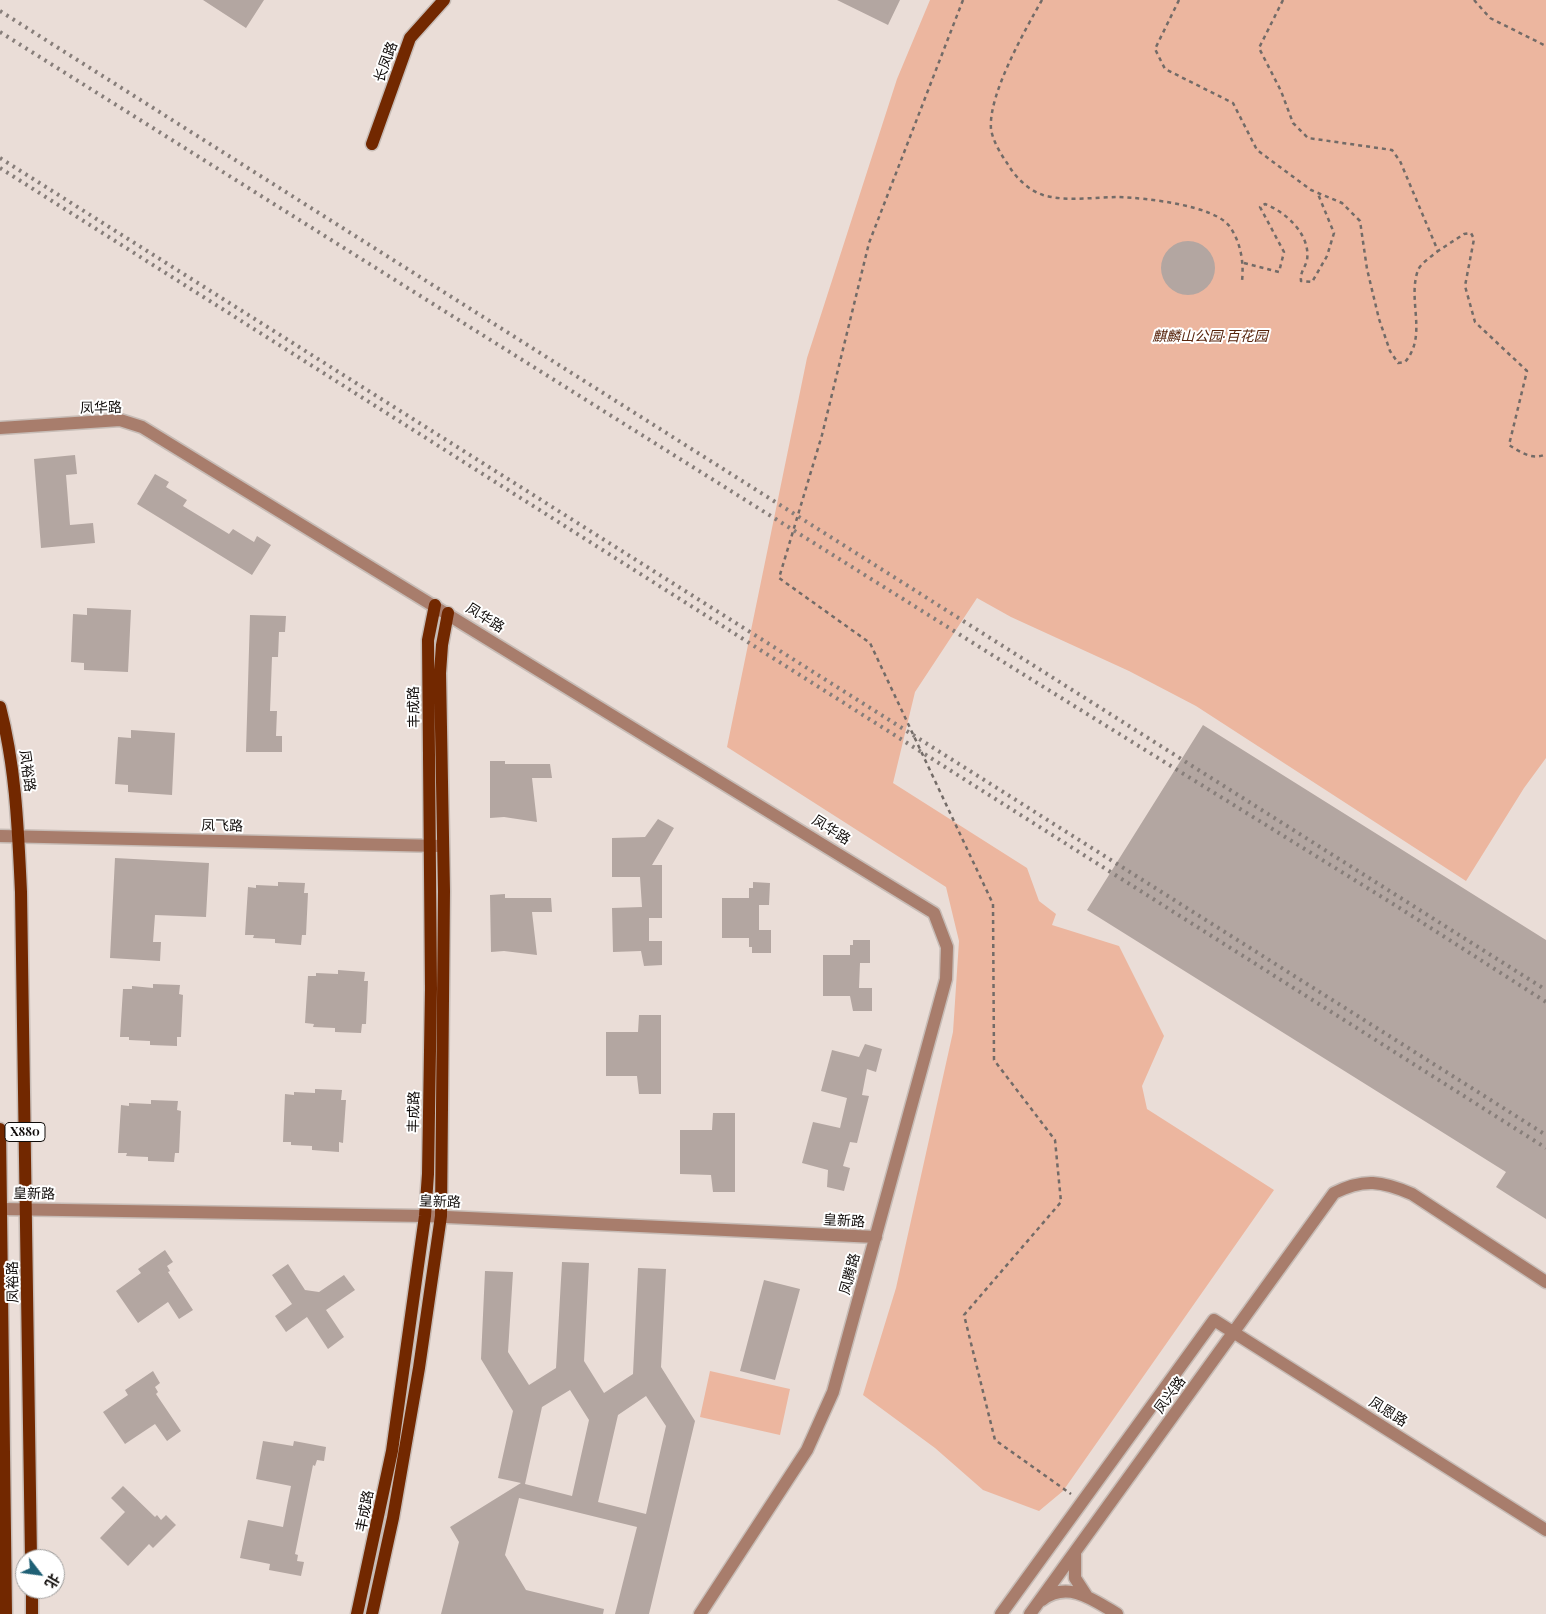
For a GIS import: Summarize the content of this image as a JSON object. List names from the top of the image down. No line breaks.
{"streets":{"main road":["长凤路","丰成路","凤裕路","X880"],"street":["凤华路","凤飞路","皇新路","凤腾路","凤兴路","凤恩路"]},"crossings":[["凤华路","丰成路"],["凤华路","凤腾路"],["丰成路","凤飞路"],["丰成路","皇新路"],["凤裕路","凤飞路"],["凤裕路","皇新路"],["皇新路","凤腾路"],["凤兴路","凤恩路"]],"parks":["麒麟山公园·百花园"],"north":"bottom right"}
